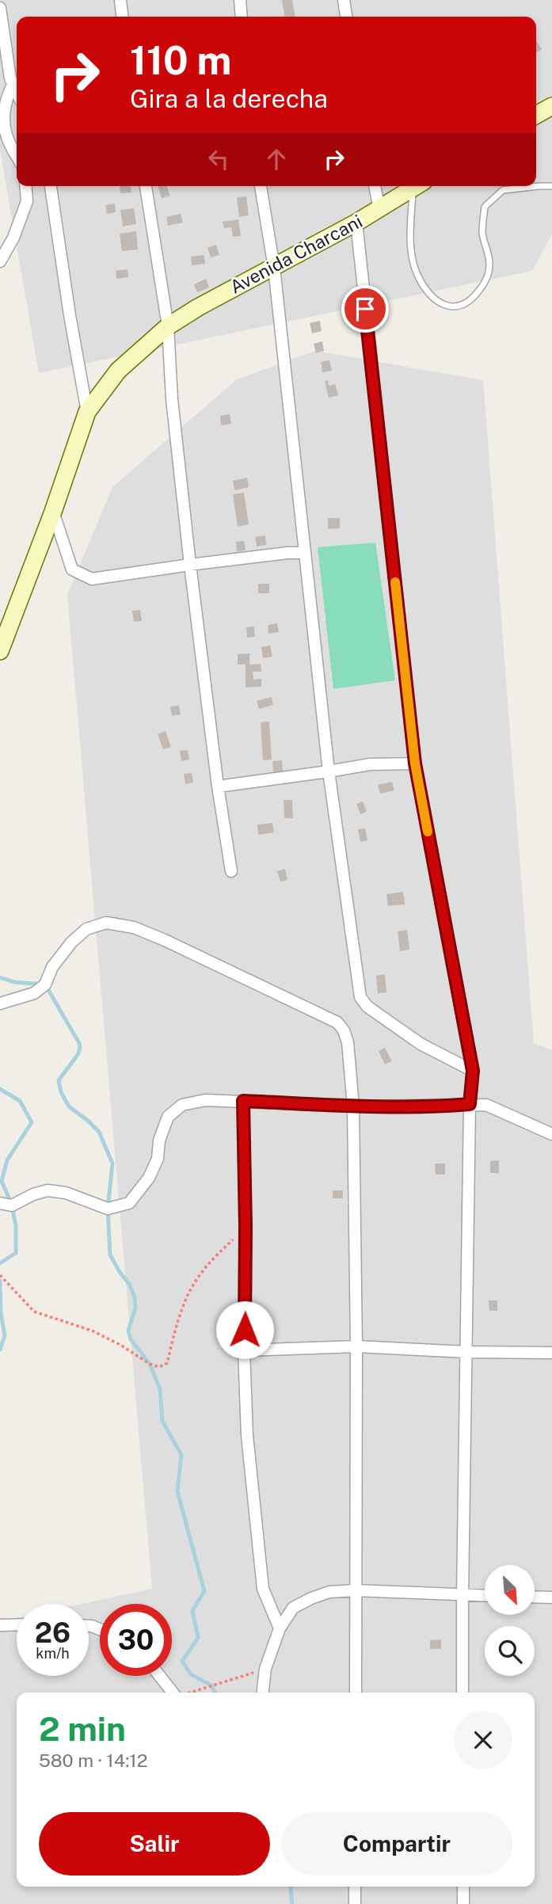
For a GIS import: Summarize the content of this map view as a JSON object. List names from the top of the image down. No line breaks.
{"streets":{"main road":["Avenida Charcani"]},"north":"bottom right","page":{"turn":["110 m","Gira a la derecha"],"speed":"26 km/h","limit":"30","heading":["2 min","580 m · 14:12"],"buttons":["Salir","Compartir"]}}
